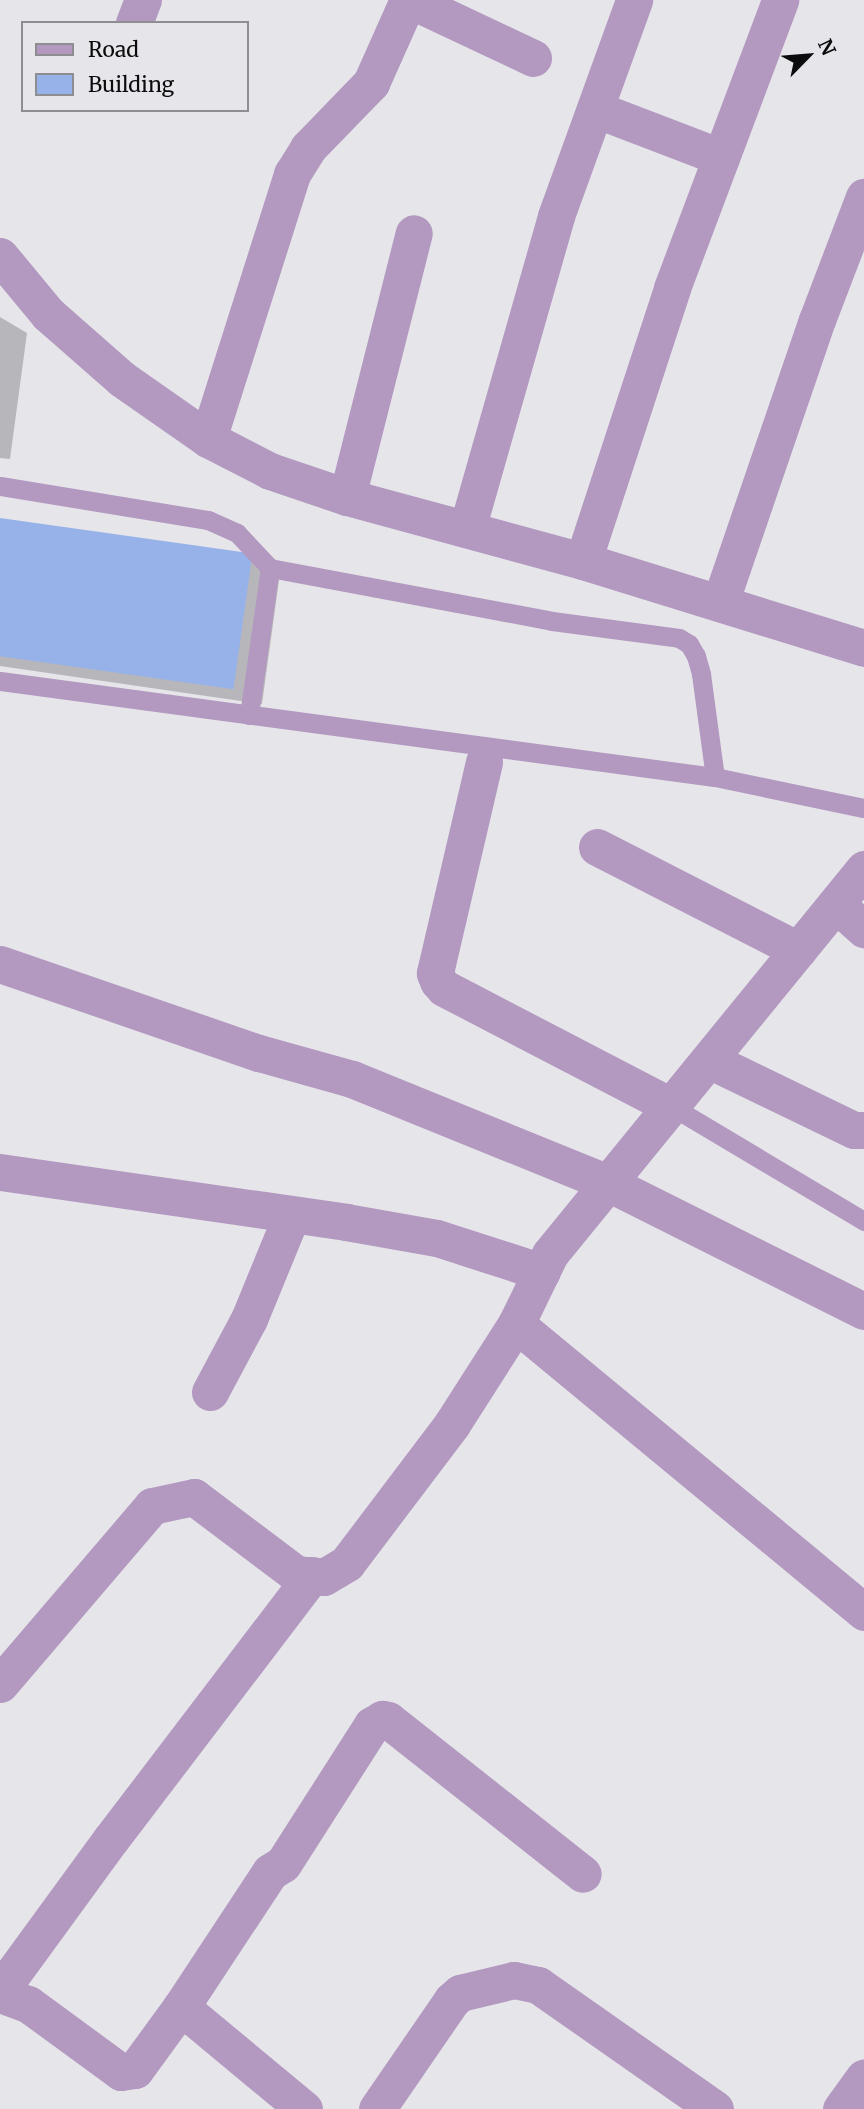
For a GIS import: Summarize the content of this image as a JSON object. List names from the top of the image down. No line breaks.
{"legend":["Road","Building"],"north":"top right"}
